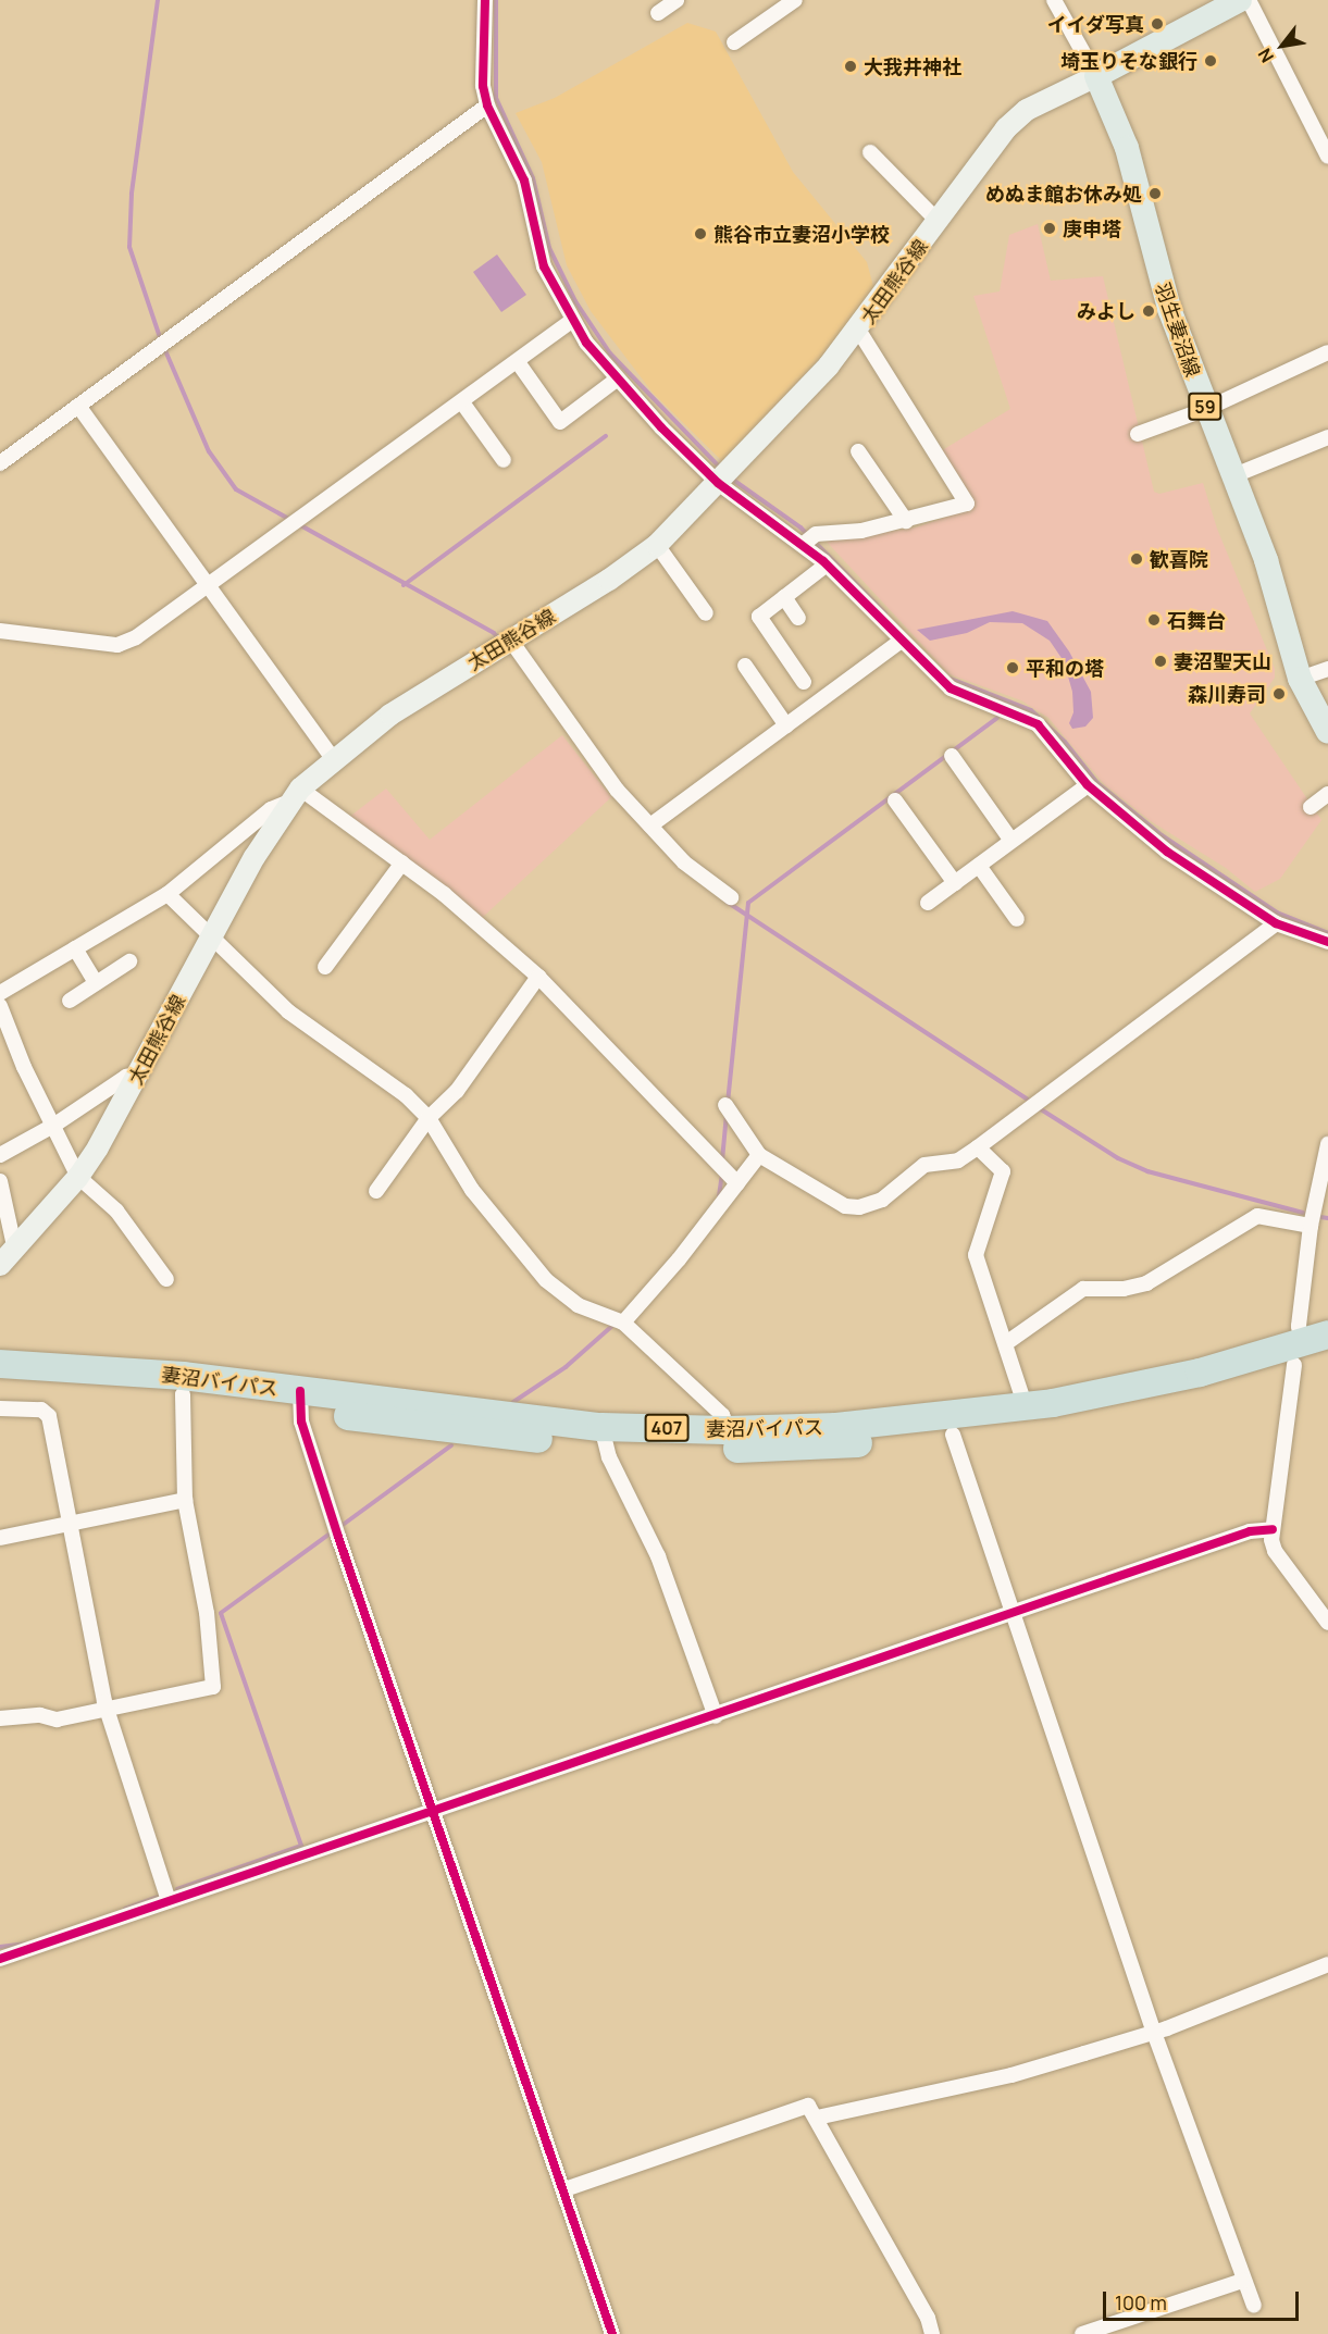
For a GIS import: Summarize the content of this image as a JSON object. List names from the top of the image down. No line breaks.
{"streets":{"highway":["妻沼バイパス","407"],"main road":["太田熊谷線","羽生妻沼線","59"]},"crossings":[["太田熊谷線","羽生妻沼線"]],"places":["イイダ写真","埼玉りそな銀行","大我井神社","めぬま館お休み処","庚申塔","熊谷市立妻沼小学校","みよし","歓喜院","石舞台","妻沼聖天山","平和の塔","森川寿司"],"scale_bar":"100 m","north":"bottom left"}
